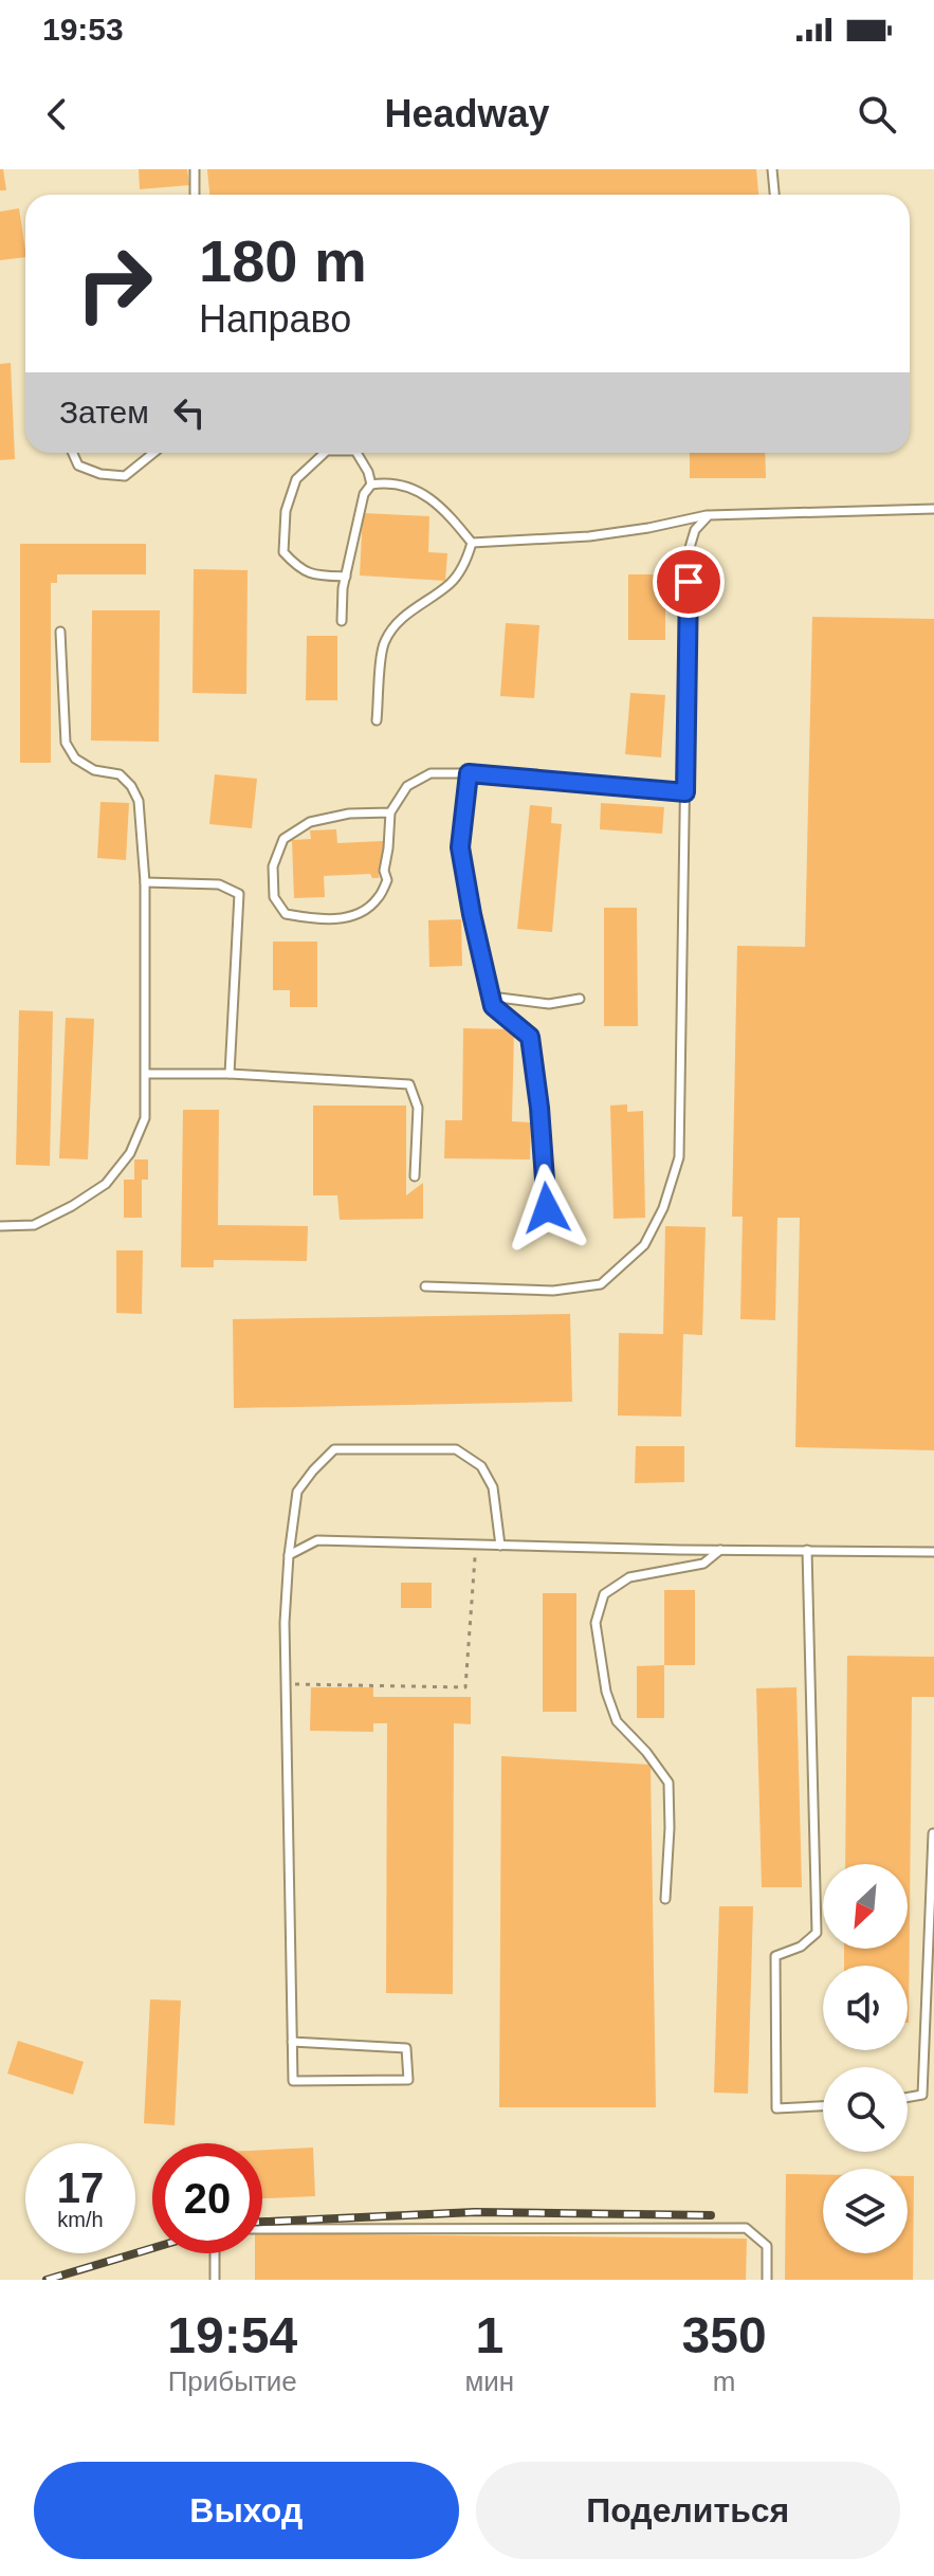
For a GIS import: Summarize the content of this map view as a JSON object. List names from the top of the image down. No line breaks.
{"north":"bottom left","page":{"status":"19:53","header":"Headway","turn":["180 m","Направо"],"then":"Затем","speed":"17 km/h","limit":"20","eta":["19:54","Прибытие","1","мин","350","m"],"buttons":["Выход","Поделиться"]}}
